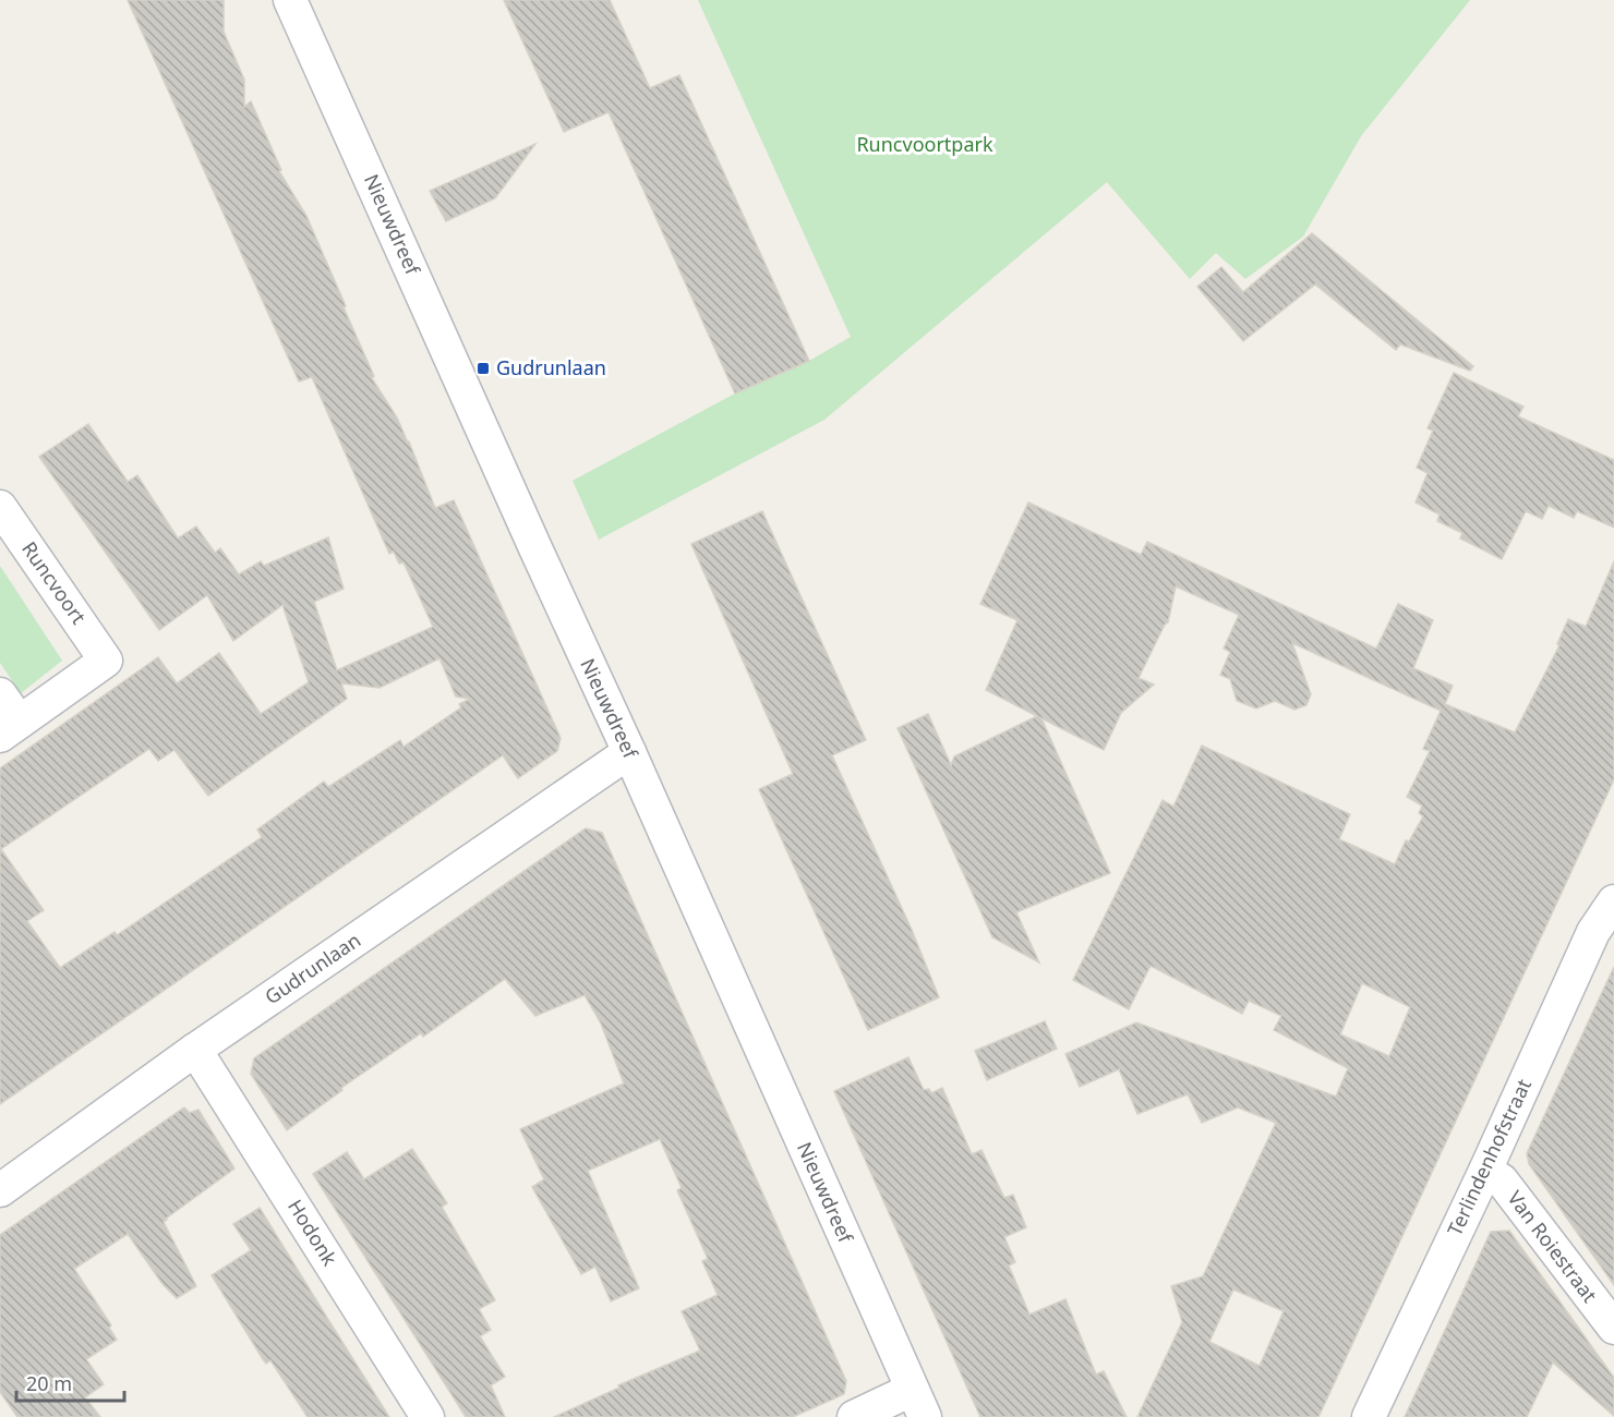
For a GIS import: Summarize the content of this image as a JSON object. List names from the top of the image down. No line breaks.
{"streets":{"street":["Nieuwdreef","Runcvoort","Gudrunlaan","Terlindenhofstraat","Hodonk","Van Roiestraat"]},"crossings":[["Nieuwdreef","Gudrunlaan"],["Gudrunlaan","Hodonk"],["Terlindenhofstraat","Van Roiestraat"]],"parks":["Runcvoortpark"],"places":{"transit":["Gudrunlaan"]},"scale_bar":"20 m"}
